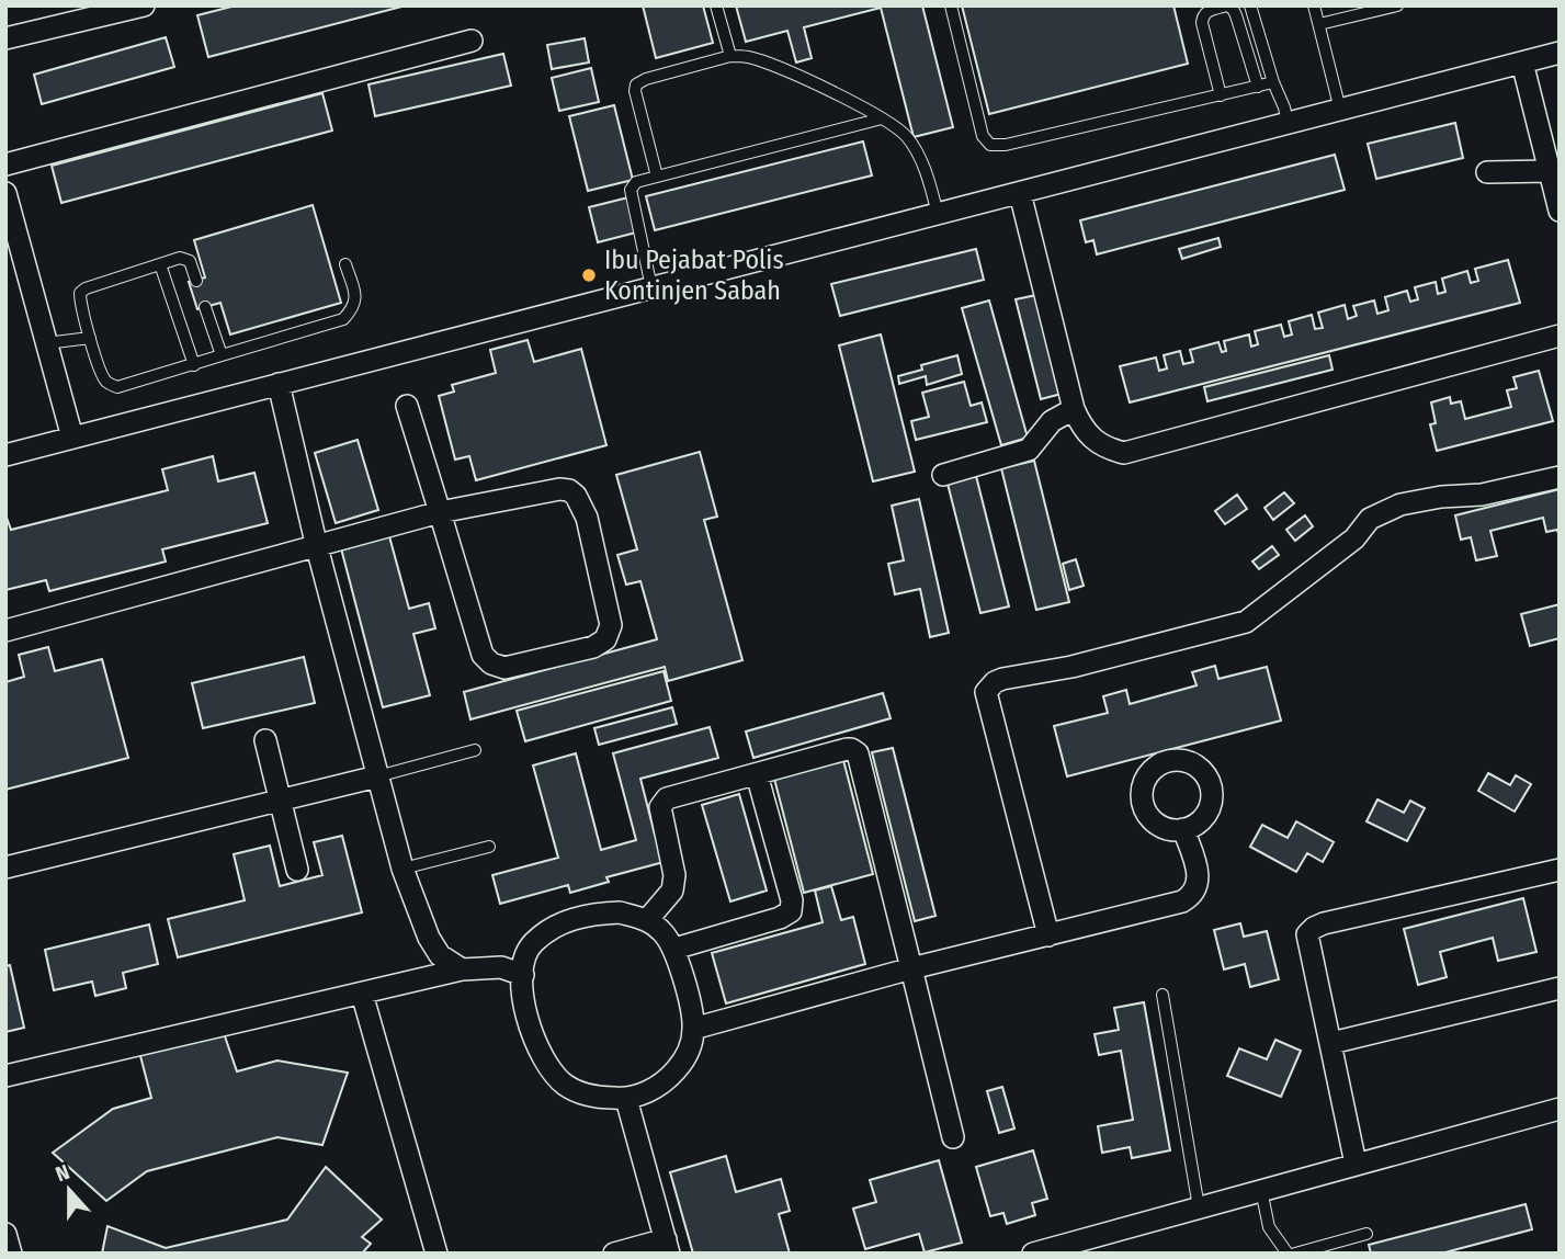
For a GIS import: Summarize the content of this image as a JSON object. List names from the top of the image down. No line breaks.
{"places":["Ibu Pejabat Polis Kontinjen Sabah"],"north":"top"}
